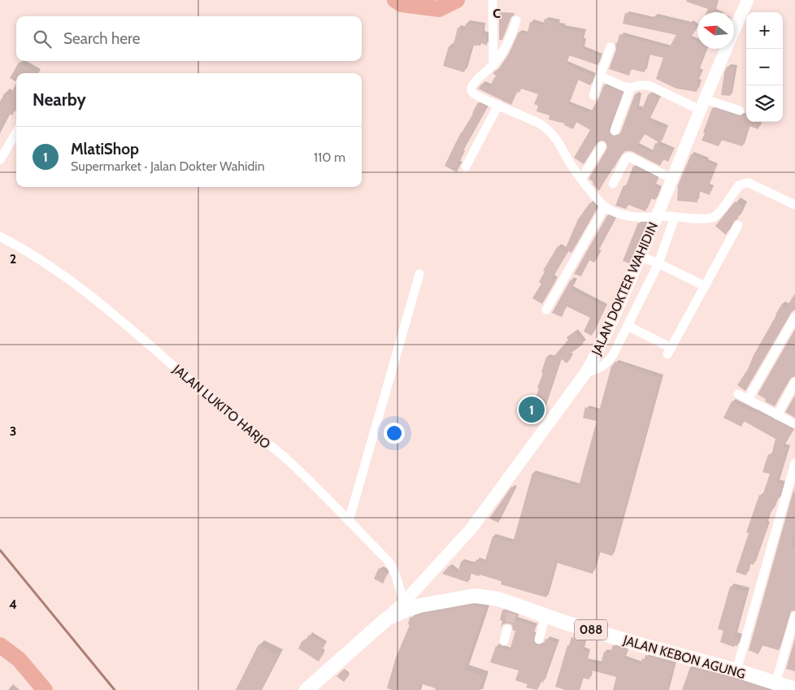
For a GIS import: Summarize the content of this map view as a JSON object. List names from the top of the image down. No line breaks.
{"streets":{"main road":["JALAN DOKTER WAHIDIN","088","JALAN KEBON AGUNG"],"street":["JALAN LUKITO HARJO"]},"crossings":[["JALAN DOKTER WAHIDIN","JALAN LUKITO HARJO"],["JALAN DOKTER WAHIDIN","JALAN KEBON AGUNG"],["JALAN LUKITO HARJO","JALAN KEBON AGUNG"]],"north":"left","page":{"map_buttons":["+","−"],"search":"Search here","heading":"Nearby","list":[{"mark":"1","name":"MlatiShop","note":"Supermarket · Jalan Dokter Wahidin","value":"110 m"}],"pins":"1"},"grid":{"columns":["C"],"rows":["2","3","4"]}}
